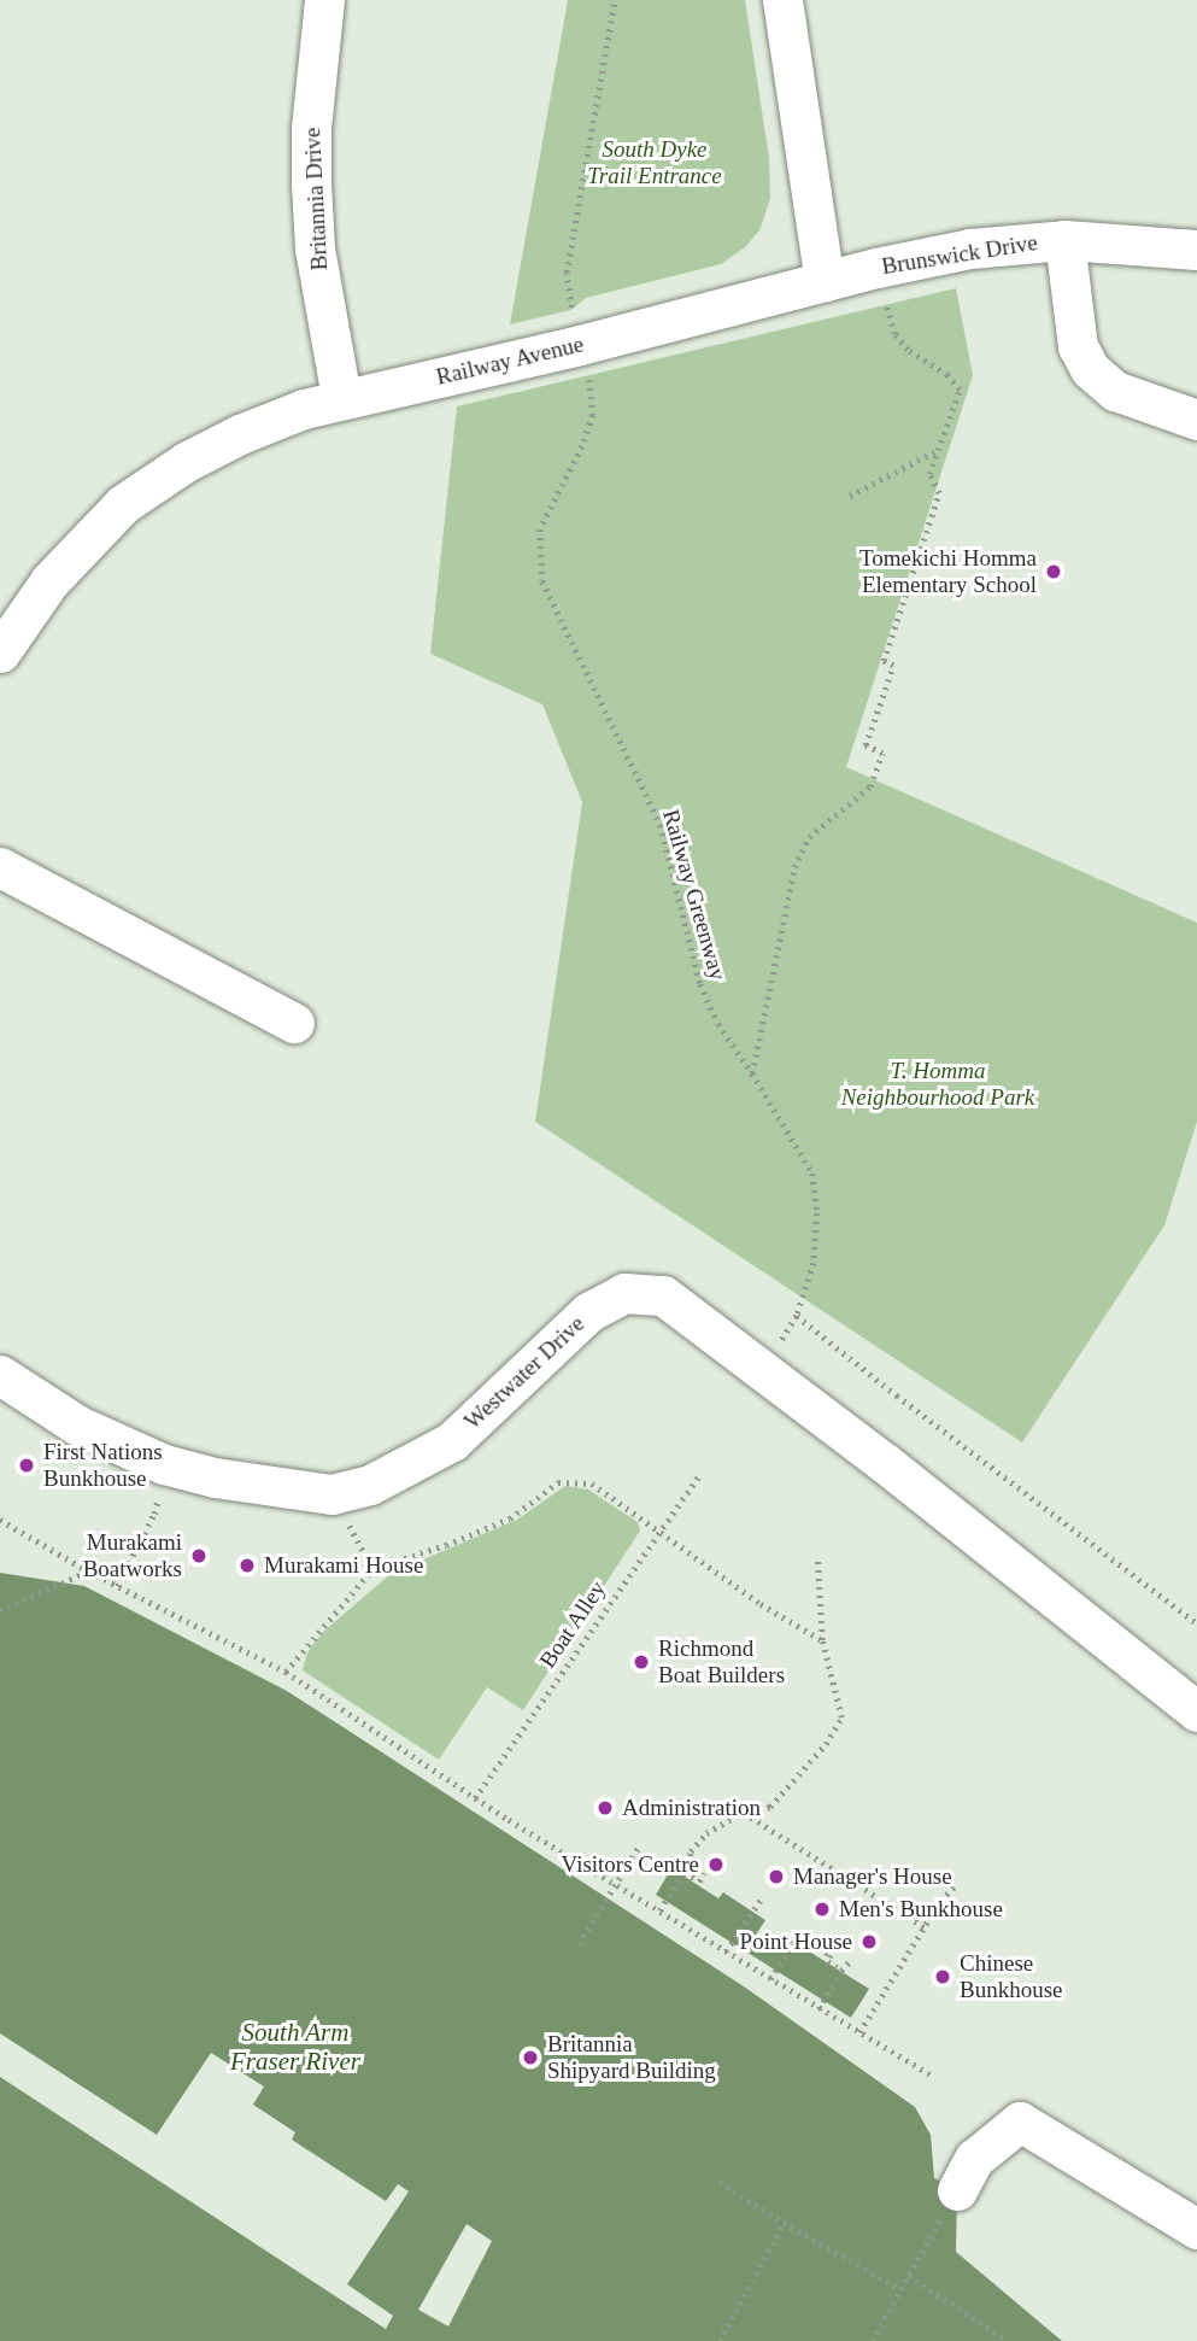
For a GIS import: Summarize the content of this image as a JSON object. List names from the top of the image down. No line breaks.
{"streets":{"street":["Britannia Drive","Brunswick Drive","Railway Avenue","Westwater Drive"],"path":["Railway Greenway","Boat Alley"]},"crossings":[["Britannia Drive","Railway Avenue"],["Brunswick Drive","Railway Avenue"],["Railway Greenway","Westwater Drive"]],"water":["South Arm Fraser River"],"parks":["South Dyke Trail Entrance","T. Homma Neighbourhood Park"],"places":["Tomekichi Homma Elementary School","First Nations Bunkhouse","Murakami Boatworks","Murakami House","Richmond Boat Builders","Administration","Visitors Centre","Manager's House","Men's Bunkhouse","Point House","Chinese Bunkhouse","Britannia Shipyard Building"]}
